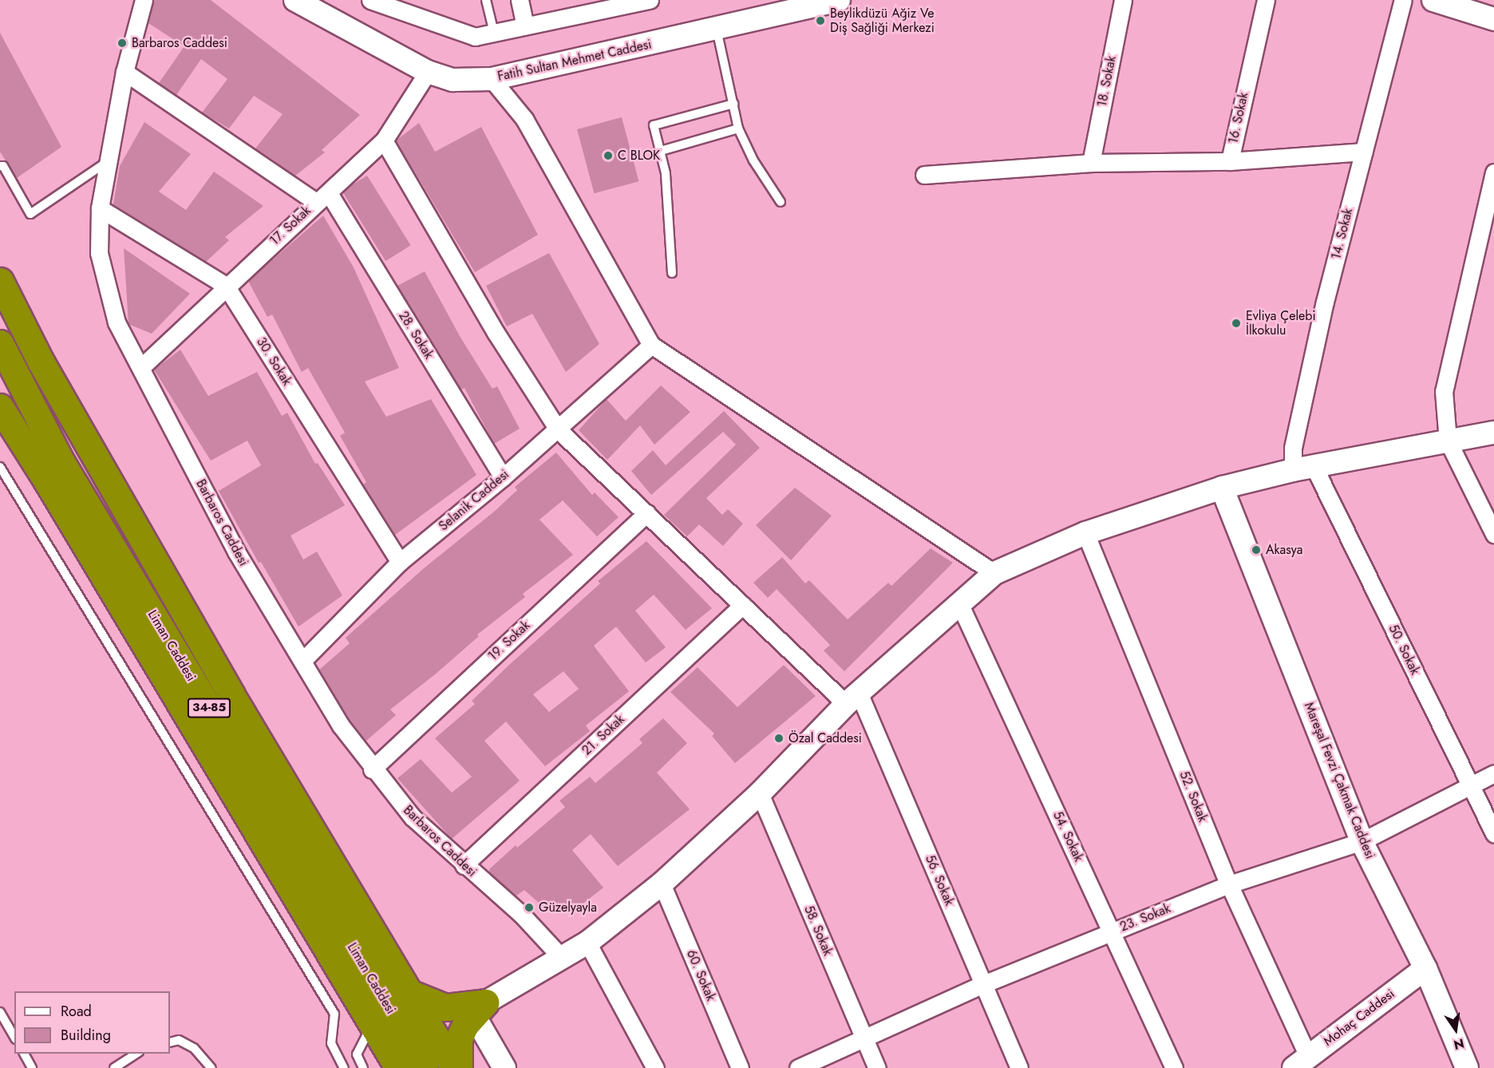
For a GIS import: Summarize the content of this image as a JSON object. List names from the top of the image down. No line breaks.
{"streets":{"highway":["Liman Caddesi","34-85"],"street":["Fatih Sultan Mehmet Caddesi","18. Sokak","16. Sokak","17. Sokak","14. Sokak","28. Sokak","30. Sokak","Selanik Caddesi","Barbaros Caddesi","19. Sokak","50. Sokak","21. Sokak","Mareşal Fevzi Çakmak Caddesi","52. Sokak","54. Sokak","56. Sokak","23. Sokak","58. Sokak","60. Sokak","Mohaç Caddesi"]},"crossings":[["Fatih Sultan Mehmet Caddesi","17. Sokak"],["16. Sokak","14. Sokak"],["17. Sokak","28. Sokak"],["17. Sokak","30. Sokak"],["17. Sokak","Barbaros Caddesi"],["14. Sokak","50. Sokak"],["28. Sokak","Selanik Caddesi"],["28. Sokak","Barbaros Caddesi"],["30. Sokak","Selanik Caddesi"],["30. Sokak","Barbaros Caddesi"],["Selanik Caddesi","Barbaros Caddesi"],["Barbaros Caddesi","19. Sokak"],["Barbaros Caddesi","21. Sokak"],["50. Sokak","23. Sokak"],["Mareşal Fevzi Çakmak Caddesi","23. Sokak"],["Mareşal Fevzi Çakmak Caddesi","Mohaç Caddesi"],["52. Sokak","23. Sokak"],["52. Sokak","Mohaç Caddesi"],["54. Sokak","23. Sokak"],["56. Sokak","23. Sokak"],["23. Sokak","58. Sokak"]],"places":["Beylikdüzü Ağiz Ve Diş Sağliği Merkezi","Barbaros Caddesi","C BLOK","Evliya Çelebi İlkokulu","Akasya","Özal Caddesi","Güzelyayla"],"legend":["Road","Building"],"north":"bottom"}
